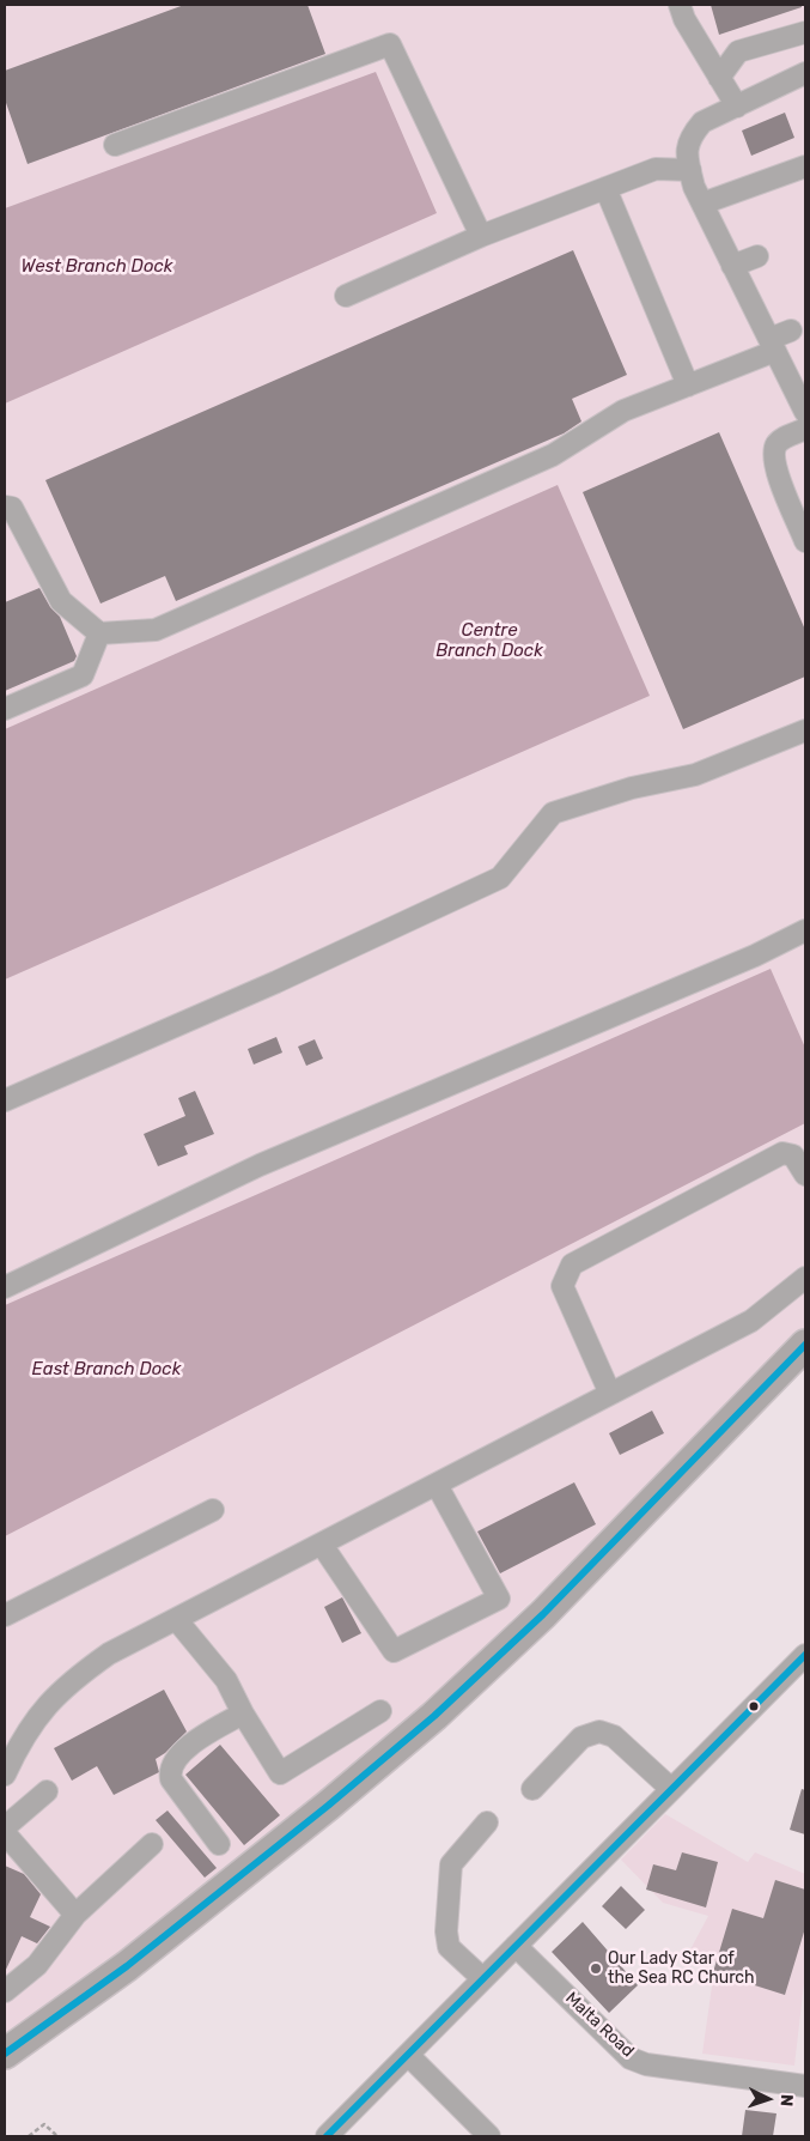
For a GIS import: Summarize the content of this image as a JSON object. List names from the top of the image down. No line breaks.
{"streets":{"street":["Malta Road"]},"water":["West Branch Dock","Centre Branch Dock","East Branch Dock"],"places":["Our Lady Star of the Sea RC Church"],"north":"right"}
